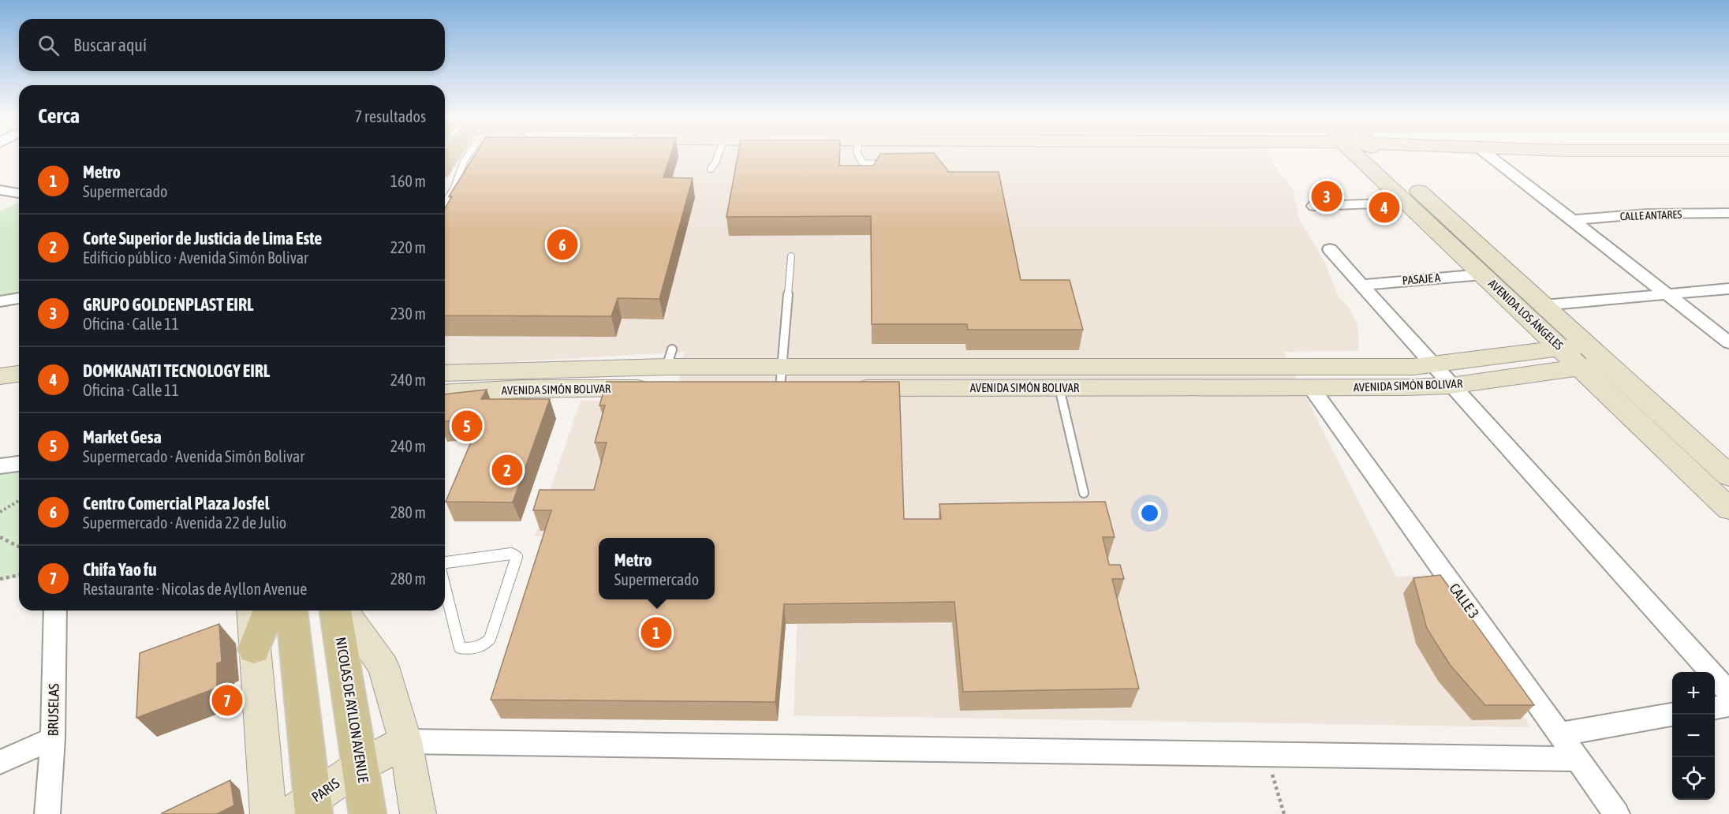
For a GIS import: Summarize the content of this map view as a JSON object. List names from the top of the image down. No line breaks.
{"streets":{"main road":["NICOLAS DE AYLLON AVENUE"],"street":["CALLE ANTARES","PASAJE A","AVENIDA LOS ÁNGELES","AVENIDA SIMÓN BOLIVAR","CALLE 3","BRUSELAS","PARIS"]},"crossings":[["PASAJE A","AVENIDA LOS ÁNGELES"],["AVENIDA LOS ÁNGELES","AVENIDA SIMÓN BOLIVAR"],["AVENIDA SIMÓN BOLIVAR","CALLE 3"],["NICOLAS DE AYLLON AVENUE","PARIS"]],"page":{"search":"Buscar aquí","heading":["Cerca","7 resultados"],"list":[{"mark":"1","name":"Metro","note":"Supermercado","value":"160 m"},{"mark":"2","name":"Corte Superior de Justicia de Lima Este","note":"Edificio público · Avenida Simón Bolivar","value":"220 m"},{"mark":"3","name":"GRUPO GOLDENPLAST EIRL","note":"Oficina · Calle 11","value":"230 m"},{"mark":"4","name":"DOMKANATI TECNOLOGY EIRL","note":"Oficina · Calle 11","value":"240 m"},{"mark":"5","name":"Market Gesa","note":"Supermercado · Avenida Simón Bolivar","value":"240 m"},{"mark":"6","name":"Centro Comercial Plaza Josfel","note":"Supermercado · Avenida 22 de Julio","value":"280 m"},{"mark":"7","name":"Chifa Yao fu","note":"Restaurante · Nicolas de Ayllon Avenue","value":"280 m"}],"pins":["3","4","6","5","2","1","7"],"popup":["Metro","Supermercado"],"map_buttons":["+","−"]}}
